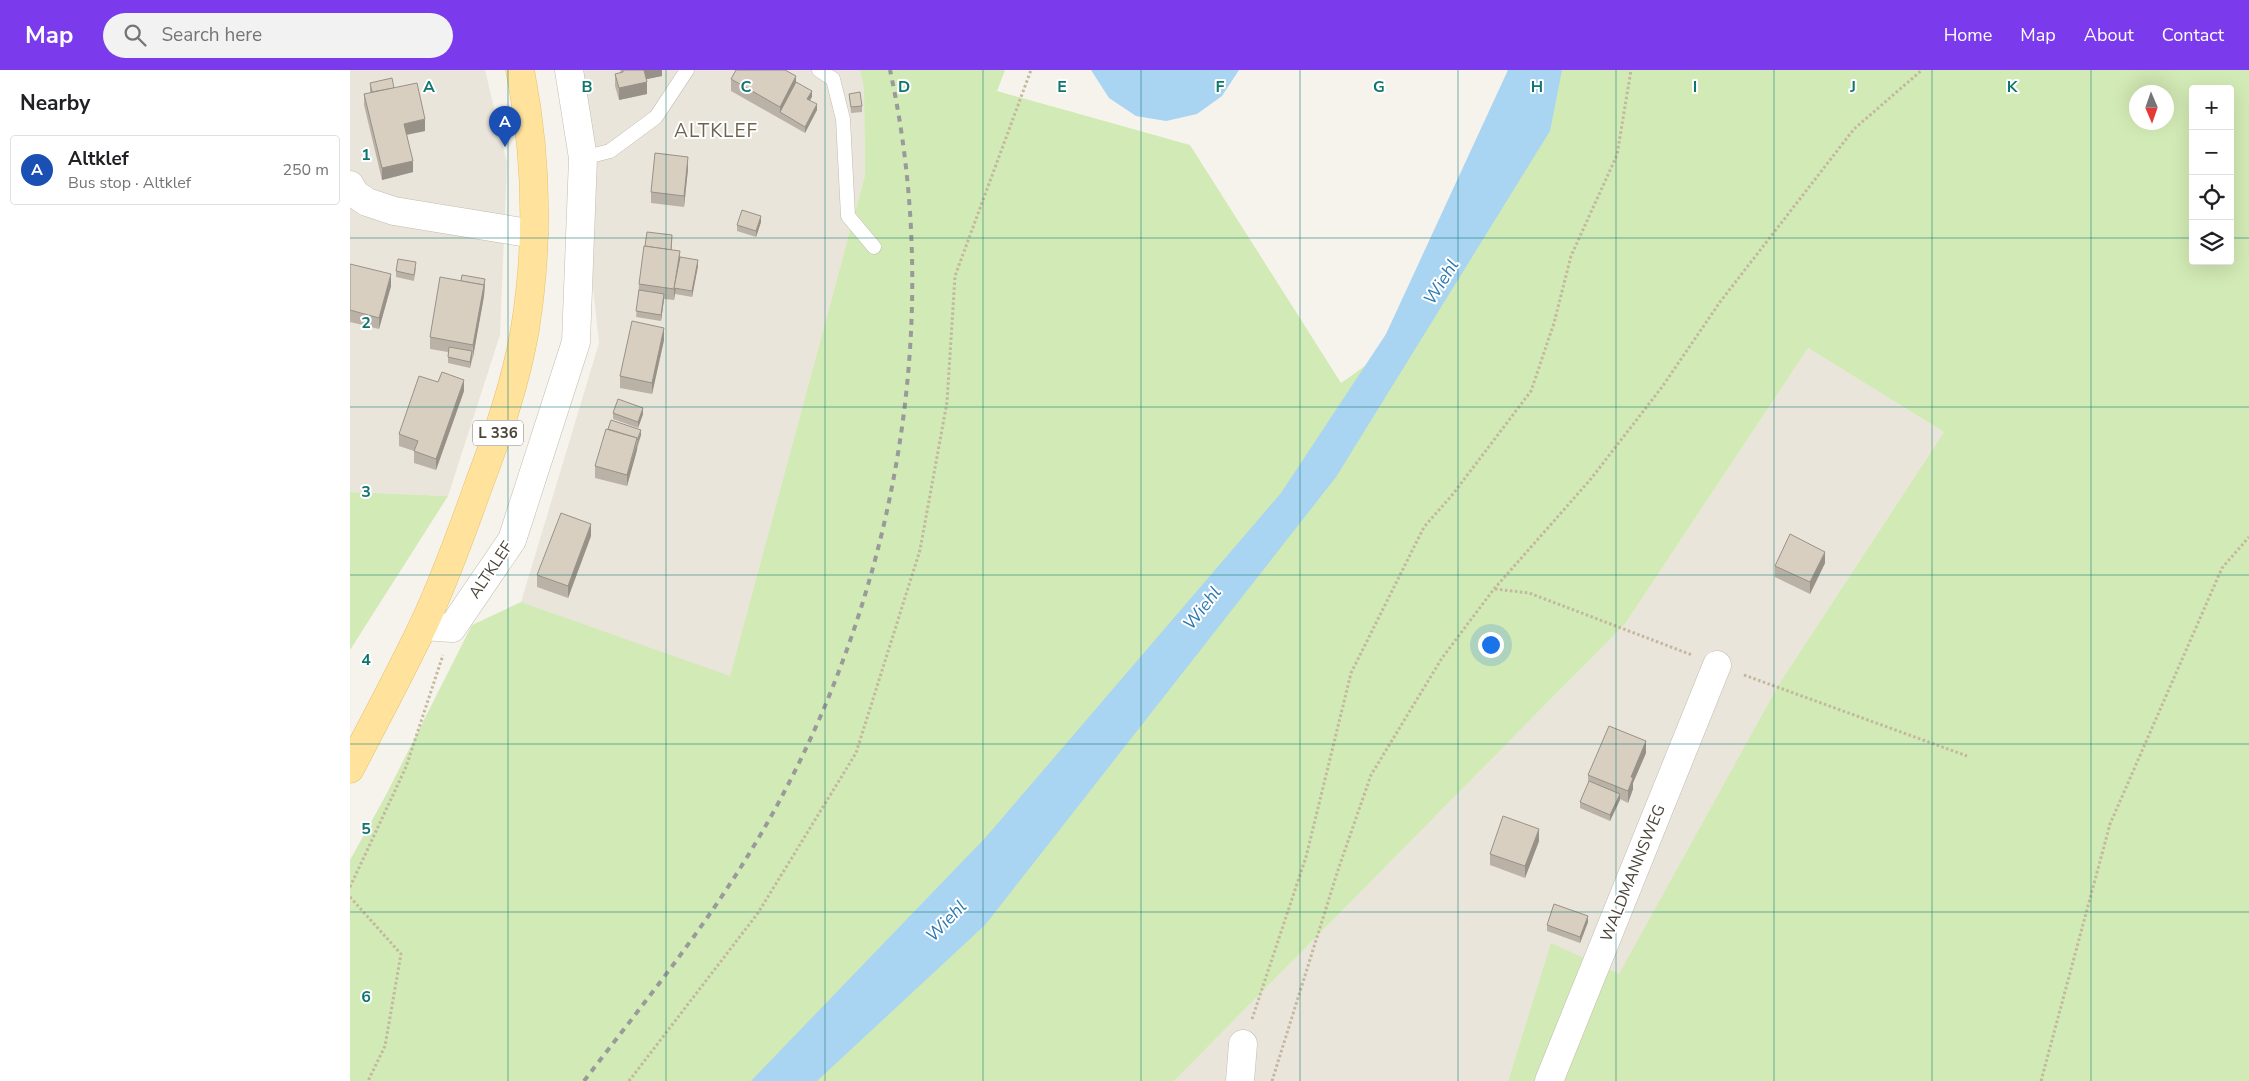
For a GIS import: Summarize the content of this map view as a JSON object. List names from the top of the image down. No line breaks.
{"streets":{"main road":["L 336"],"street":["ALTKLEF","WALDMANNSWEG"]},"districts":["ALTKLEF"],"water":["Wiehl"],"north":"bottom","page":{"header":"Map","search":"Search here","nav":["Home","Map","About","Contact"],"heading":"Nearby","map_buttons":["+","−"],"pins":"A","list":[{"mark":"A","name":"Altklef","note":"Bus stop · Altklef","value":"250 m"}]},"grid":{"columns":["A","B","C","D","E","F","G","H","I","J","K"],"rows":["1","2","3","4","5","6"]}}
